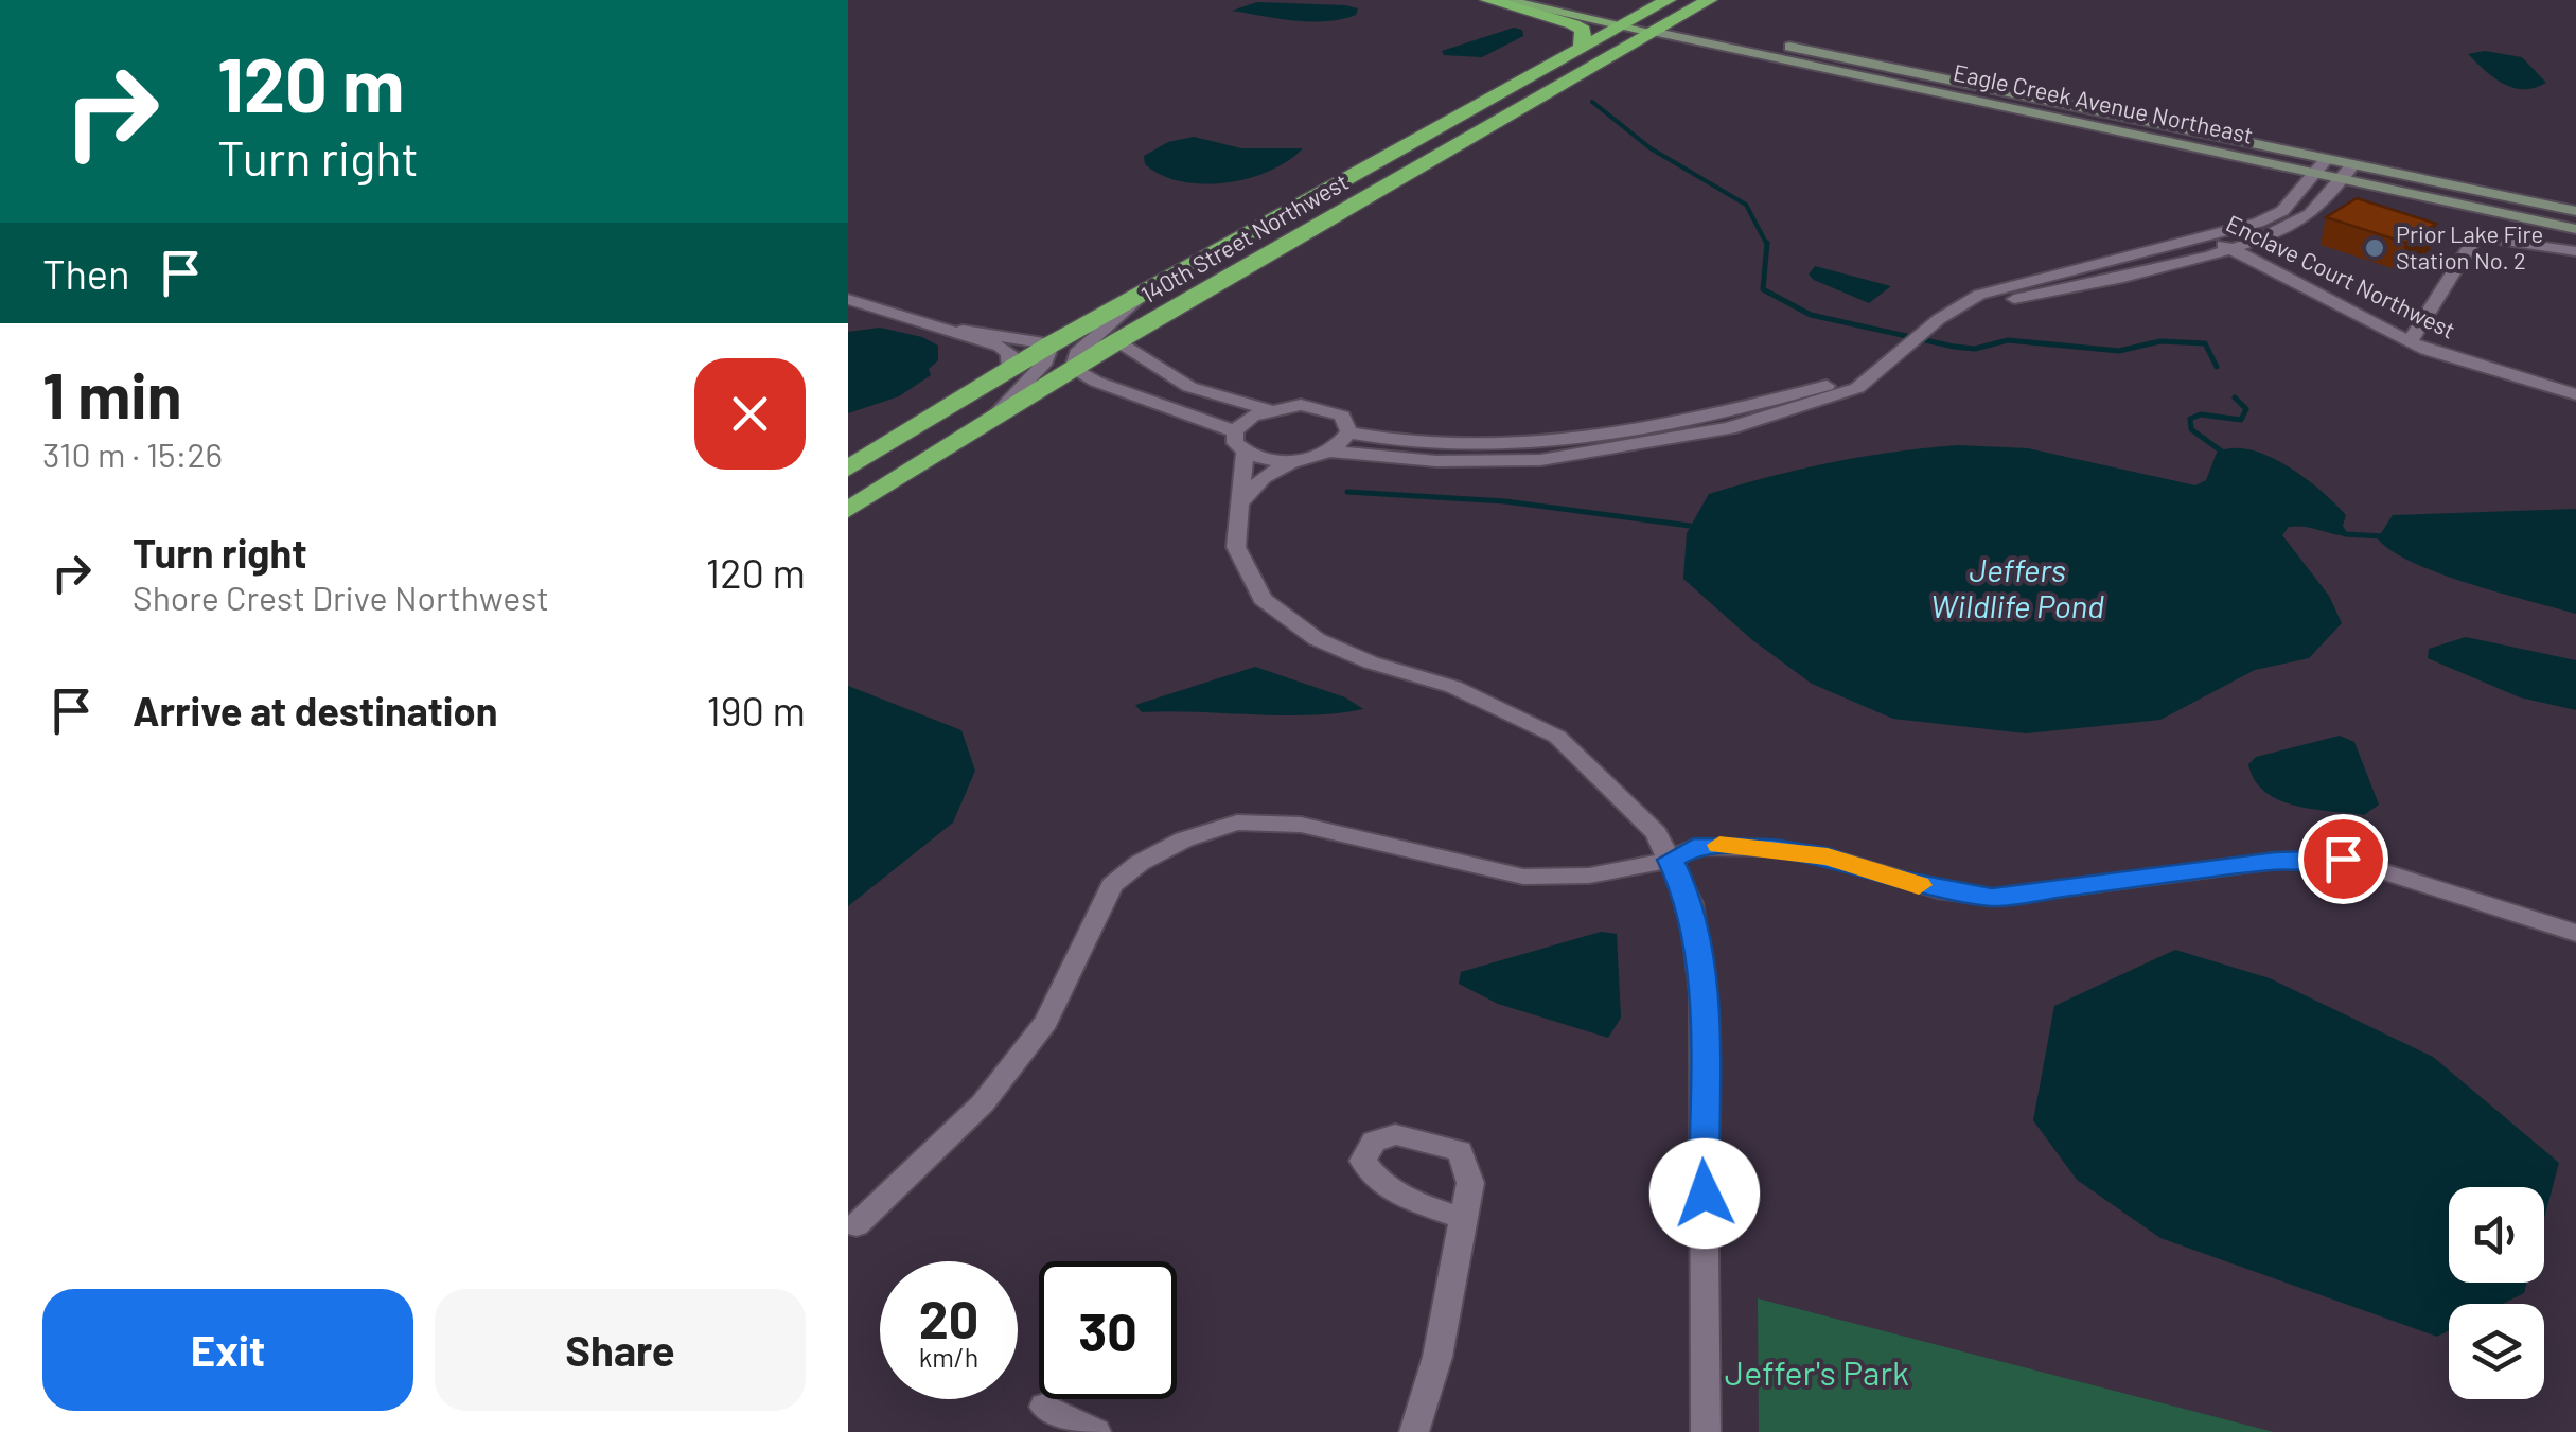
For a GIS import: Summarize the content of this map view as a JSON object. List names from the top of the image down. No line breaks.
{"streets":{"highway":["140th Street Northwest"],"main road":["Eagle Creek Avenue Northeast"],"street":["Enclave Court Northwest"]},"crossings":[["Eagle Creek Avenue Northeast","140th Street Northwest"]],"water":["Jeffers Wildlife Pond"],"parks":["Jeffer's Park"],"places":["Prior Lake Fire Station No. 2"],"page":{"turn":["120 m","Turn right"],"then":"Then","heading":["1 min","310 m · 15:26"],"list":[{"name":"Turn right","note":"Shore Crest Drive Northwest","value":"120 m"},{"name":"Arrive at destination","value":"190 m"}],"speed":"20 km/h","limit":"30","buttons":["Exit","Share"]}}
